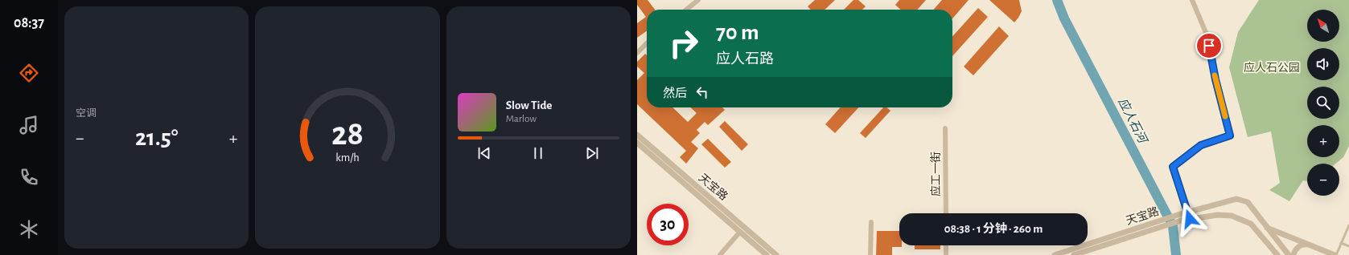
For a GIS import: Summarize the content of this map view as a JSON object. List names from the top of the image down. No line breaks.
{"streets":{"street":["应工一街","天宝路"]},"water":["应人石河"],"parks":["应人石公园"],"north":"top left","page":{"tabs":"08:37","tile":"空调","map_buttons":["+","−"],"turn":["70 m","应人石路"],"then":"然后","song":["Slow Tide","Marlow"],"heat":["−","21.5°","+"],"limit":"30","trip":"08:38 · 1 分钟 · 260 m","gauge":["28","km/h"]}}
